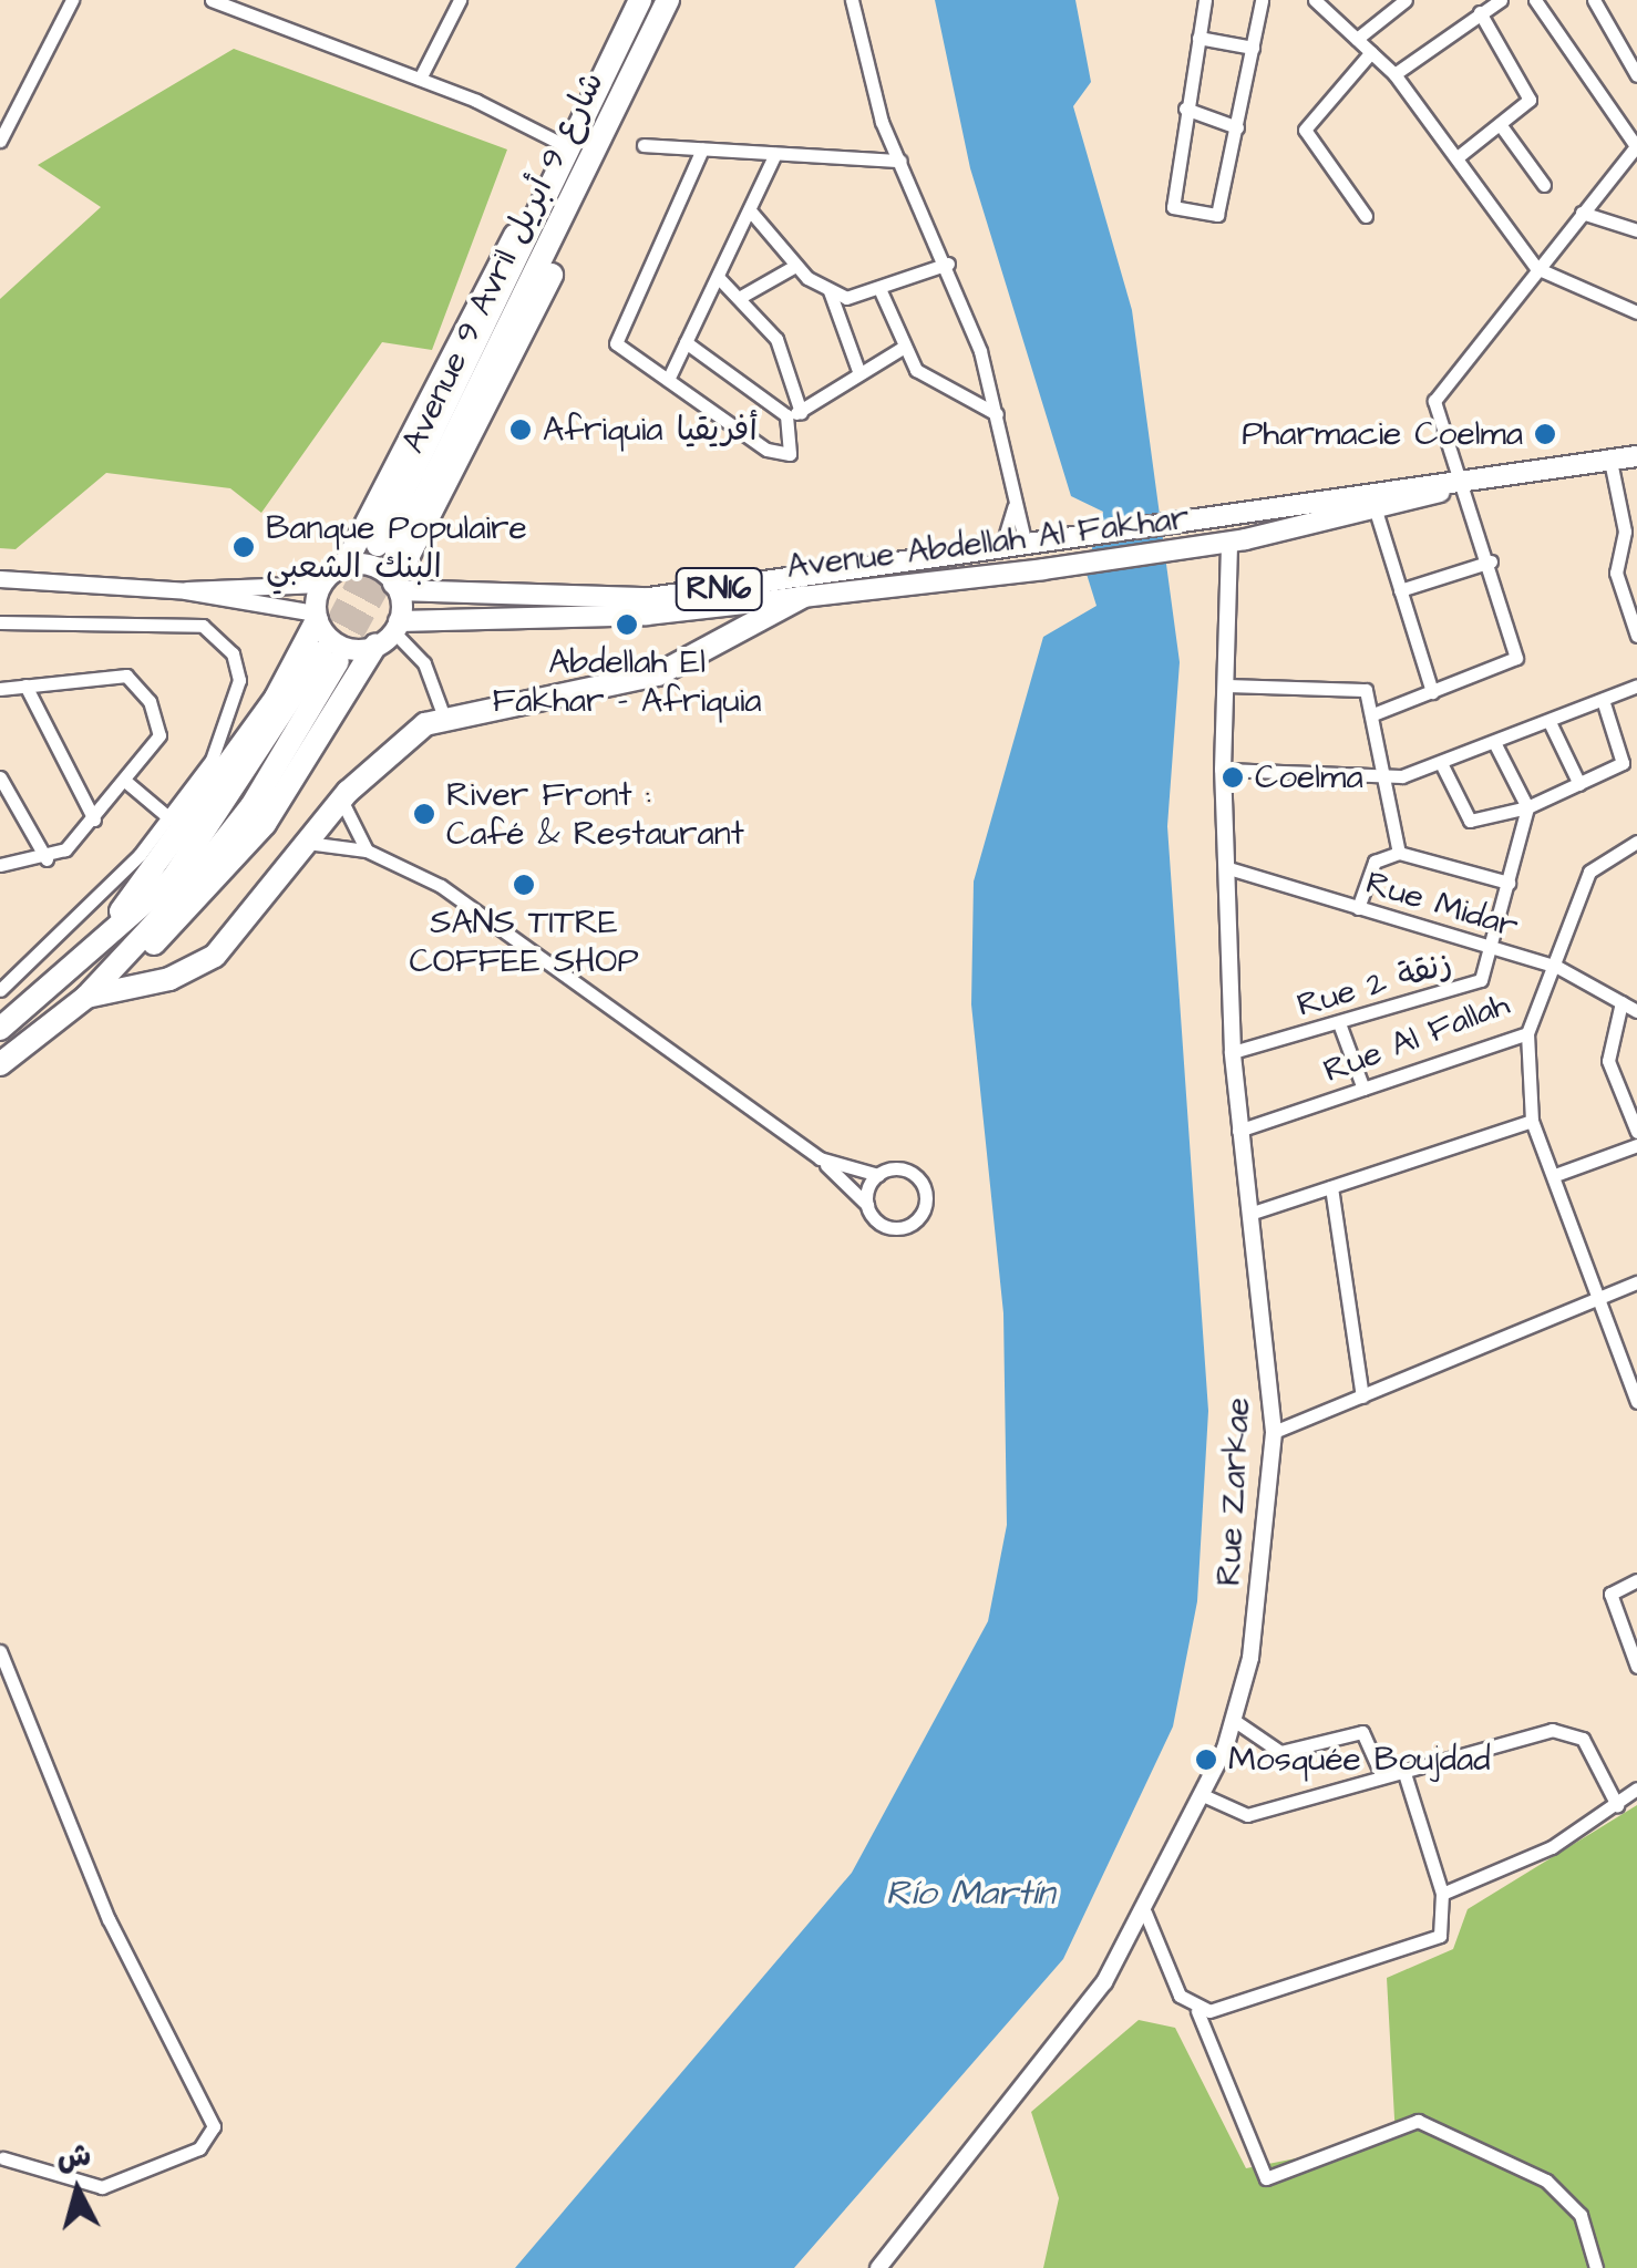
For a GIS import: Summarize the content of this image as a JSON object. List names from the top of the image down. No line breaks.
{"streets":{"highway":["Avenue 9 Avril شارع 9 أبريل"],"main road":["Avenue Abdellah Al Fakhar","RN16"],"street":["Rue Midar","Rue 2 زنقة","Rue Al Fallah","Rue Zarkae"]},"crossings":[["Avenue Abdellah Al Fakhar","RN16"],["Avenue Abdellah Al Fakhar","Rue Zarkae"],["Rue Midar","Rue 2 زنقة"],["Rue Midar","Rue Al Fallah"],["Rue Midar","Rue Zarkae"],["Rue 2 زنقة","Rue Zarkae"],["Rue Al Fallah","Rue Zarkae"]],"water":["Río Martín"],"places":["Afriquia أفريقيا","Pharmacie Coelma","Banque Populaire البنك الشعبي","Abdellah El Fakhar - Afriquia","Coelma","River Front : Café & Restaurant","SANS TITRE COFFEE SHOP","Mosquée Boujdad"],"north":"top"}
